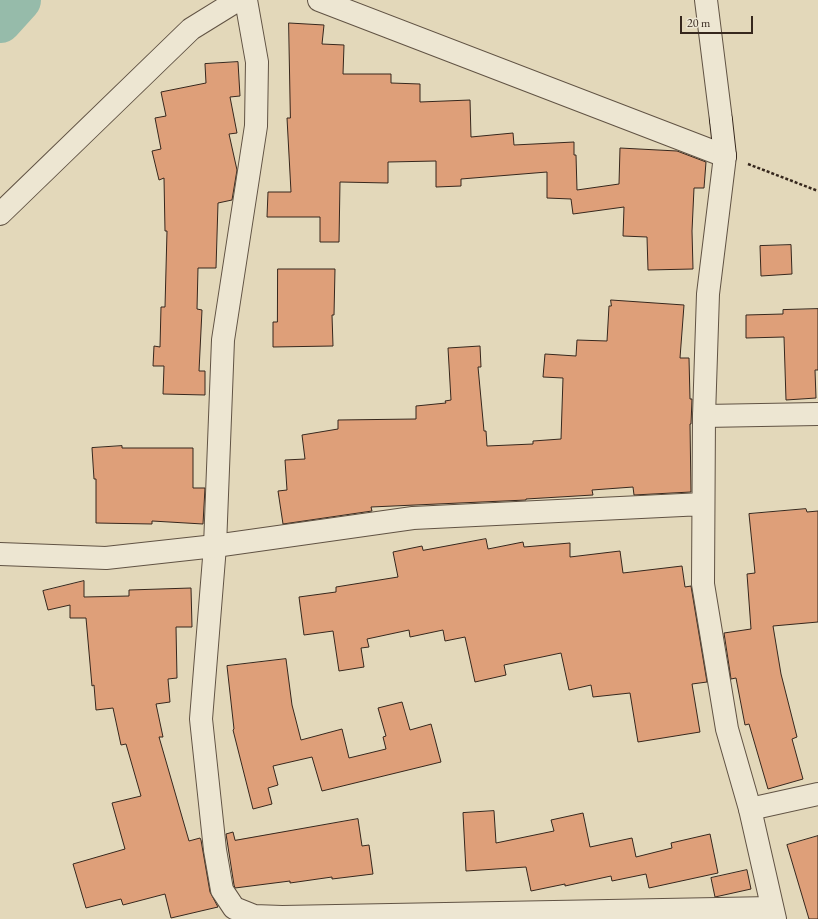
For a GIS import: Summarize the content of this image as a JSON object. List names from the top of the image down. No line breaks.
{"scale_bar":"20 m"}
